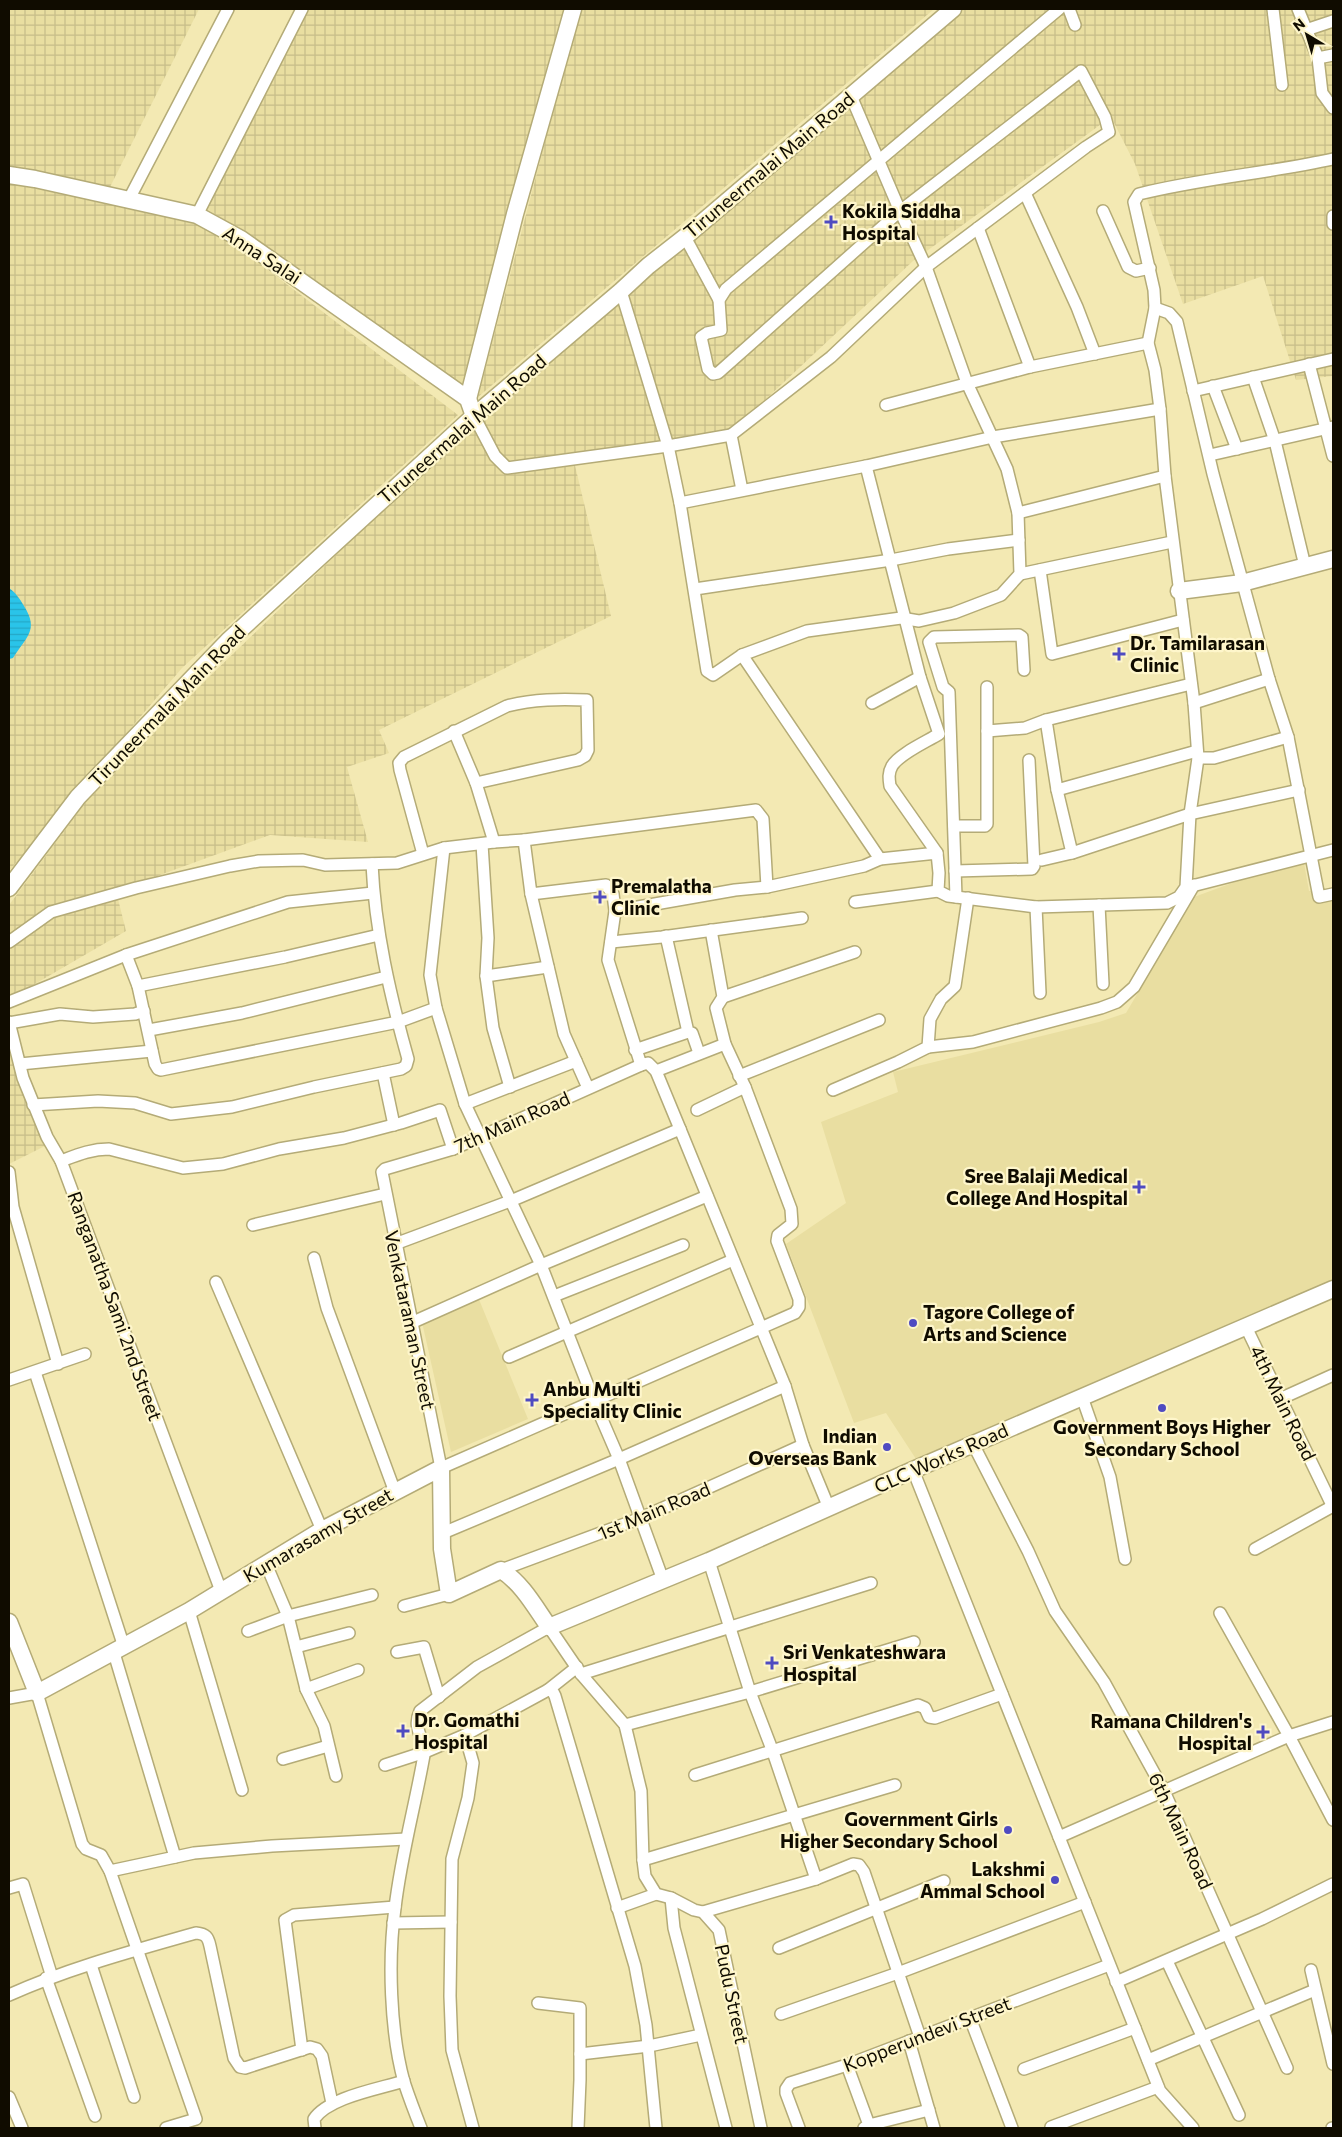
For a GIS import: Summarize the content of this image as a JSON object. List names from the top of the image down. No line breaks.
{"streets":{"street":["Tiruneermalai Main Road","Anna Salai","7th Main Road","Ranganatha Sami 2nd Street","Venkataraman Street","4th Main Road","CLC Works Road","1st Main Road","Kumarasamy Street","6th Main Road","Pudu Street","Kopperundevi Street"]},"crossings":[["7th Main Road","Venkataraman Street"],["Ranganatha Sami 2nd Street","Kumarasamy Street"],["Venkataraman Street","Kumarasamy Street"],["4th Main Road","CLC Works Road"],["CLC Works Road","6th Main Road"]],"places":{"health":["Kokila Siddha Hospital","Dr. Tamilarasan Clinic","Premalatha Clinic","Sree Balaji Medical College And Hospital","Anbu Multi Speciality Clinic","Sri Venkateshwara Hospital","Dr. Gomathi Hospital","Ramana Children's Hospital"],"other":["Tagore College of Arts and Science","Government Boys Higher Secondary School","Indian Overseas Bank","Government Girls Higher Secondary School","Lakshmi Ammal School"]},"north":"top left"}
